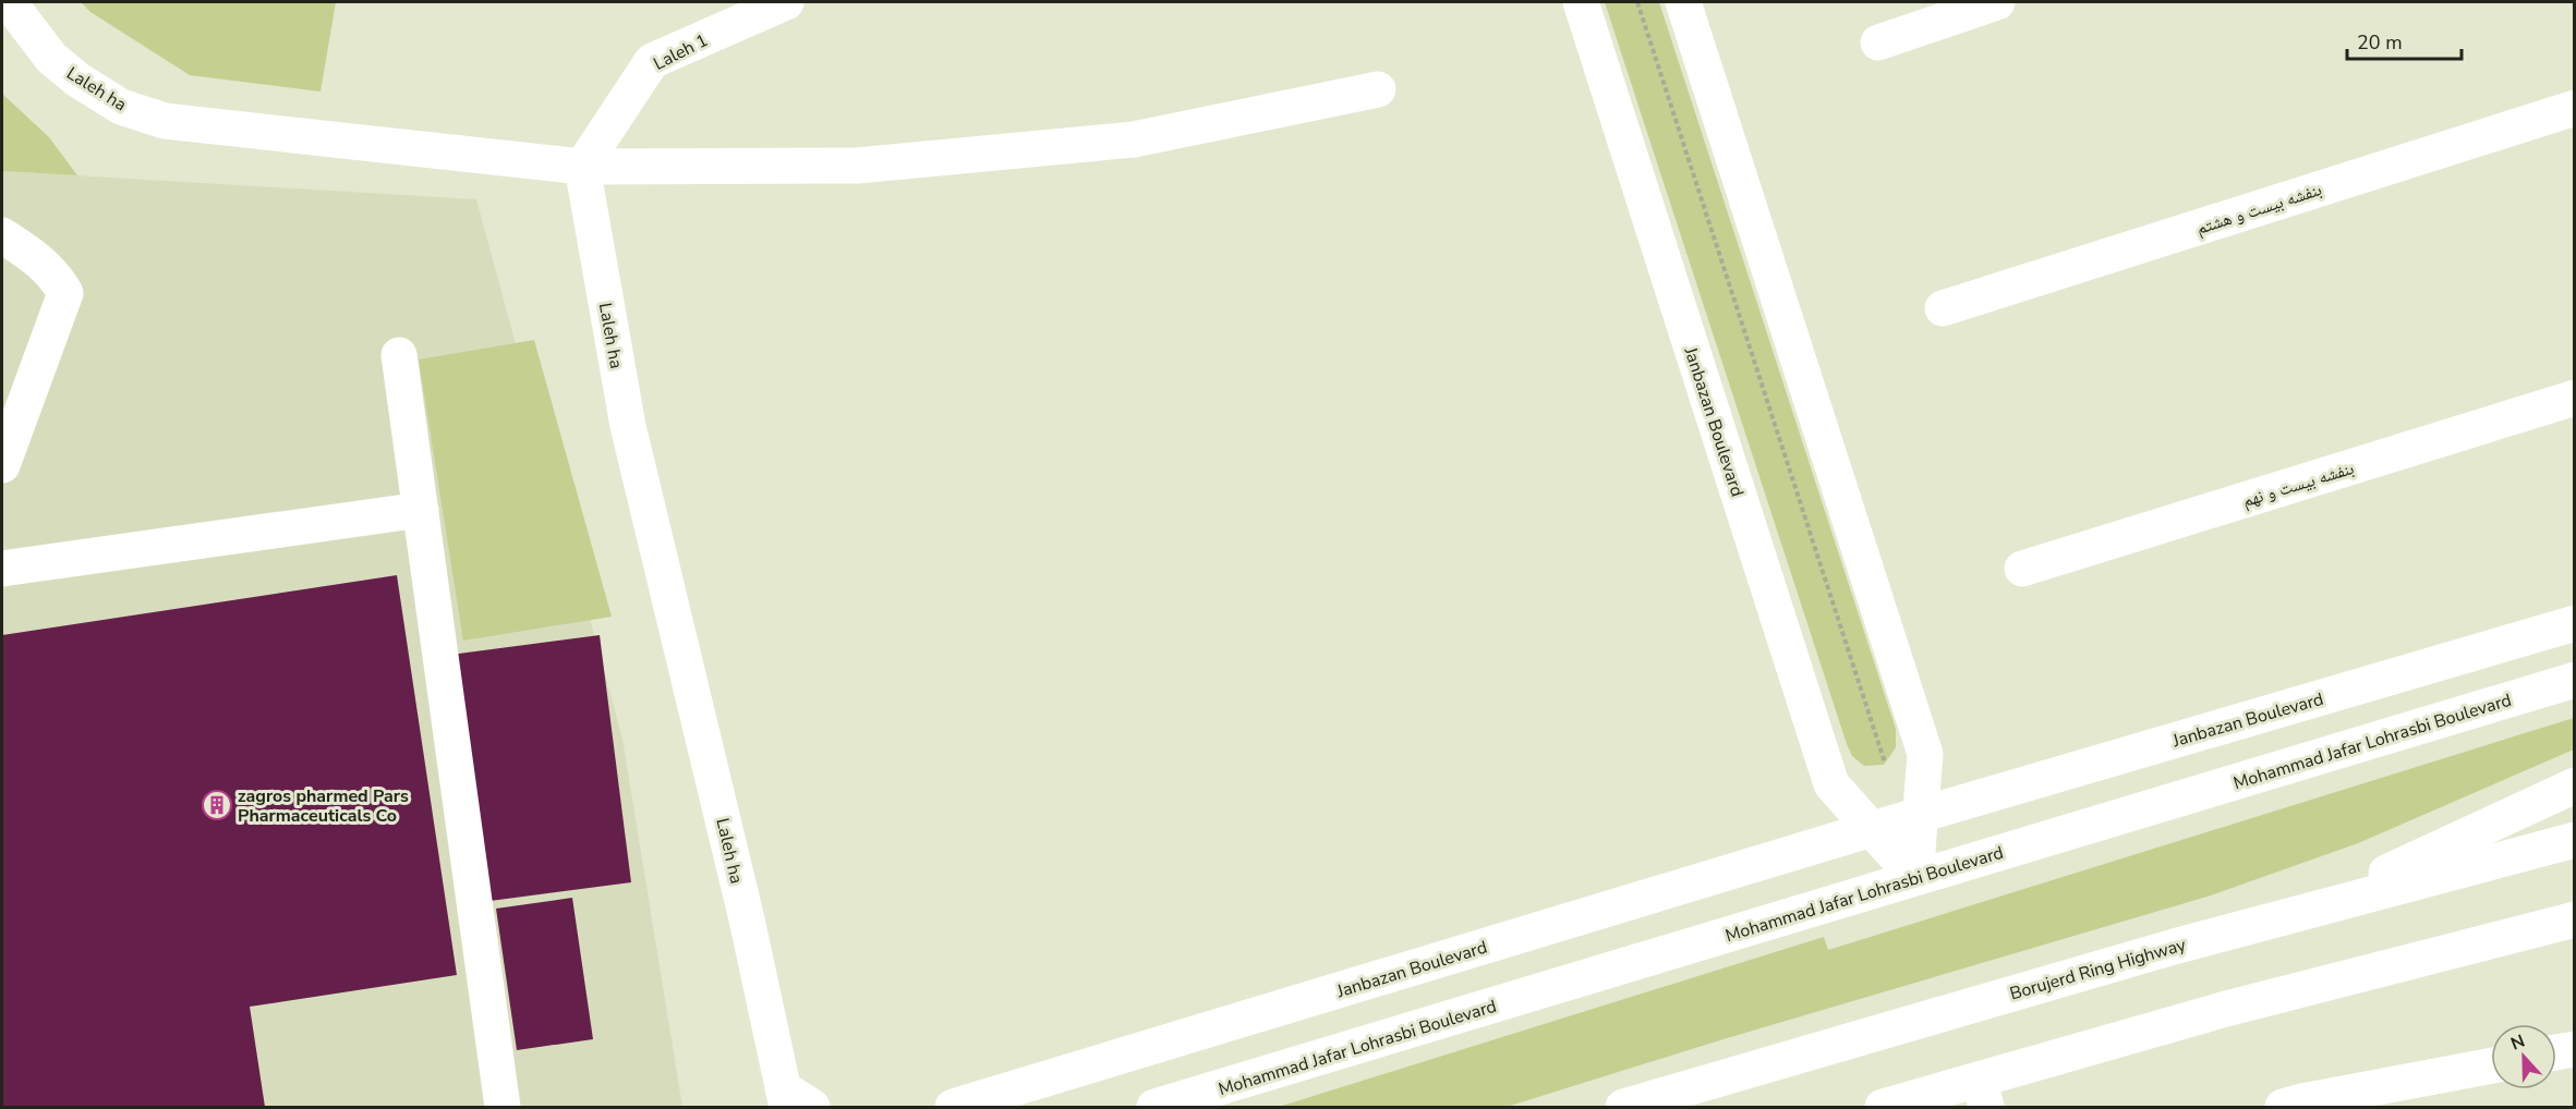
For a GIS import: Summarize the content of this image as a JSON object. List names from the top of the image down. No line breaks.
{"streets":{"main road":["Laleh 1","Laleh ha","بنفشه بیست و هشتم","Janbazan Boulevard","بنفشه بیست و نهم","Mohammad Jafar Lohrasbi Boulevard","Borujerd Ring Highway"]},"crossings":[["Laleh 1","Laleh ha"],["Janbazan Boulevard","Mohammad Jafar Lohrasbi Boulevard"]],"places":{"building":["zagros pharmed Pars Pharmaceuticals Co"]},"scale_bar":"20 m","north":"top"}
